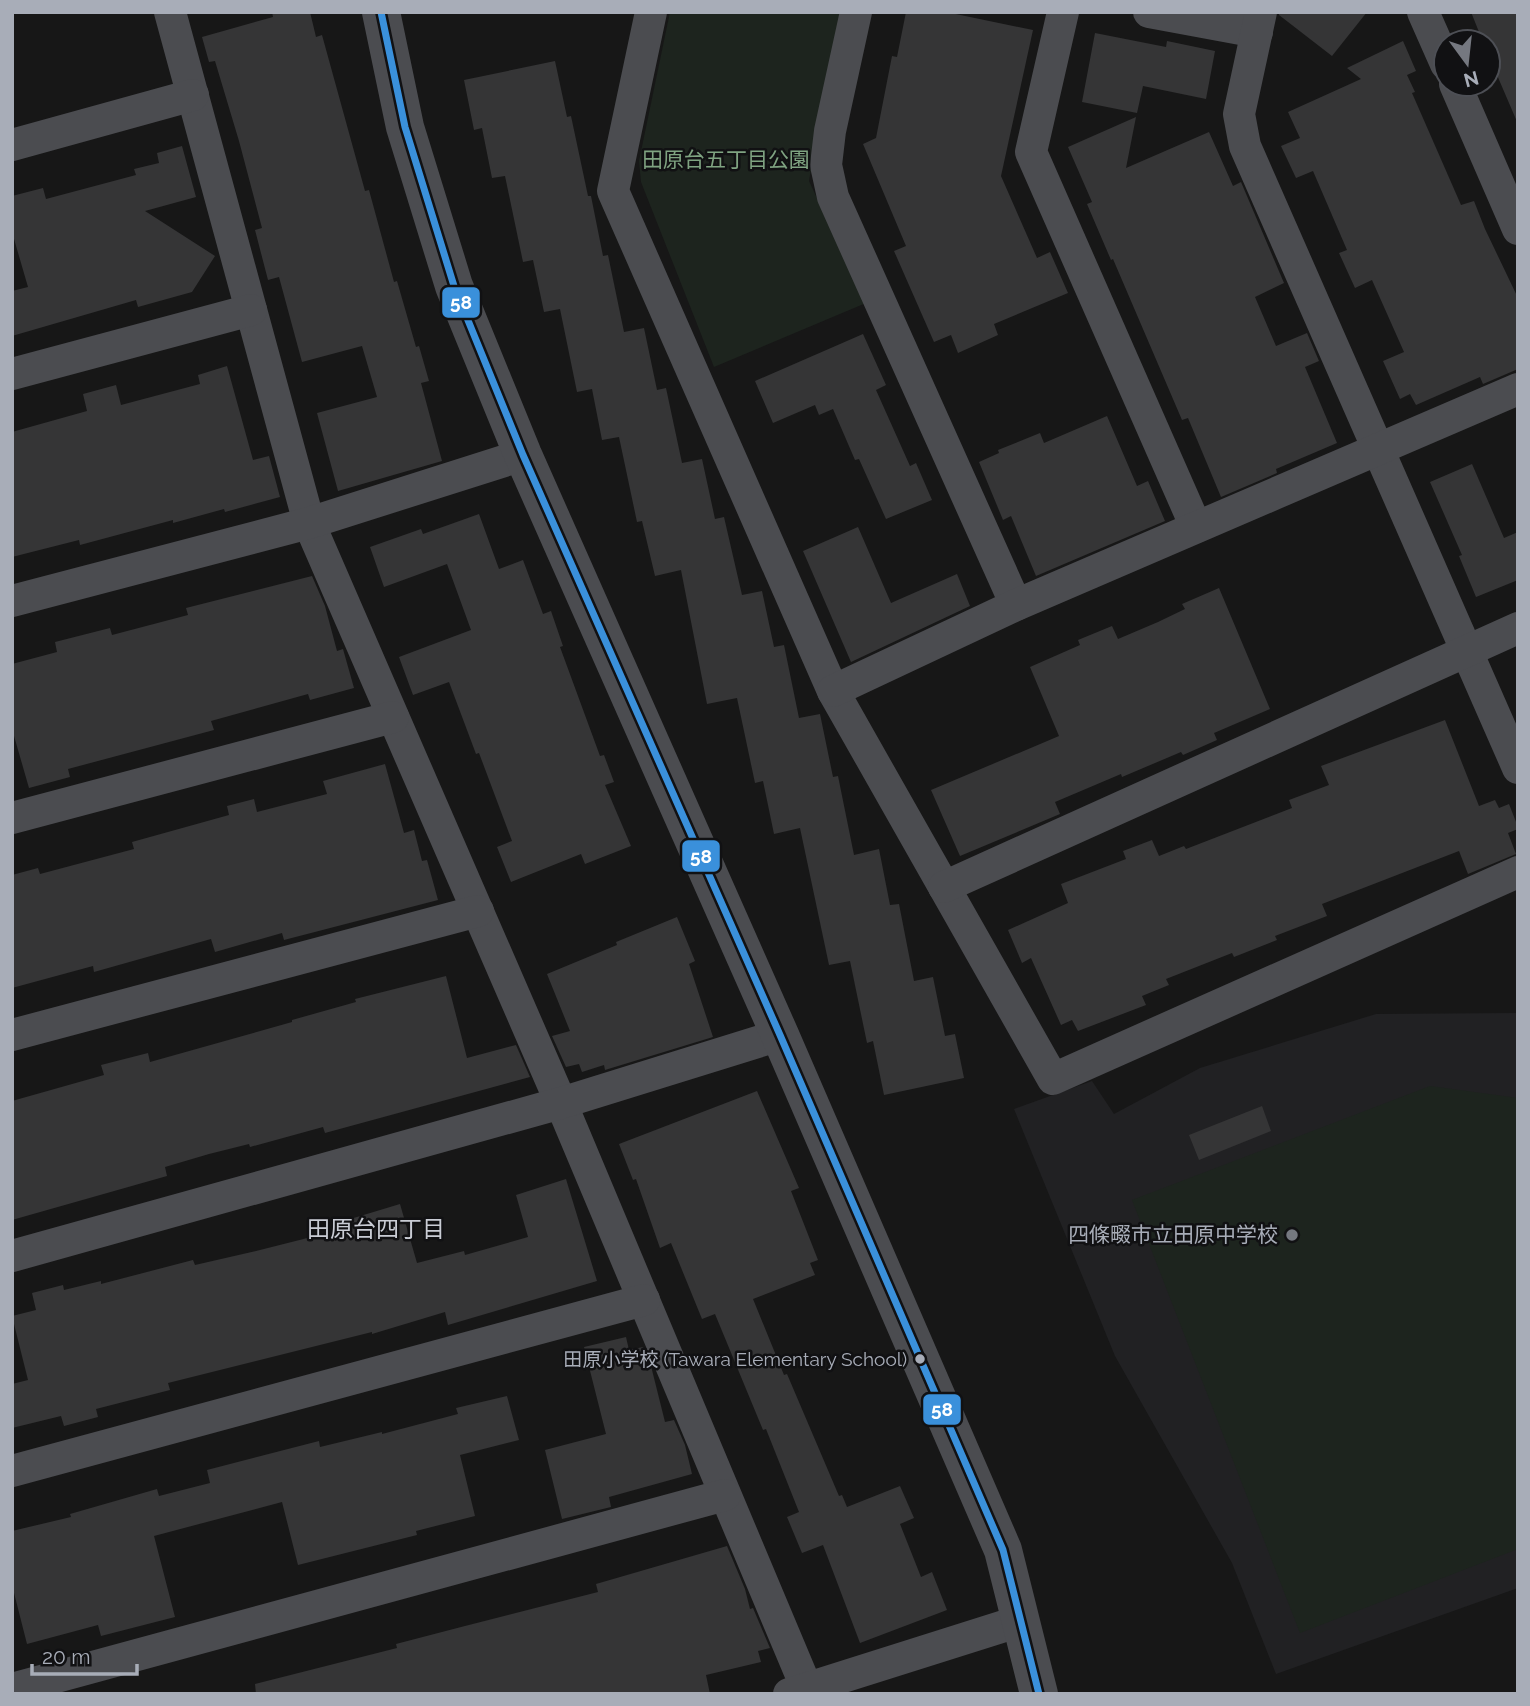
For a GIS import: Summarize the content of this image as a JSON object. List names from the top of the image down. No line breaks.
{"districts":["田原台四丁目"],"parks":["田原台五丁目公園"],"places":["四條畷市立田原中学校","田原小学校 (Tawara Elementary School)"],"lines":["transit line 58"],"scale_bar":"20 m","north":"bottom"}
